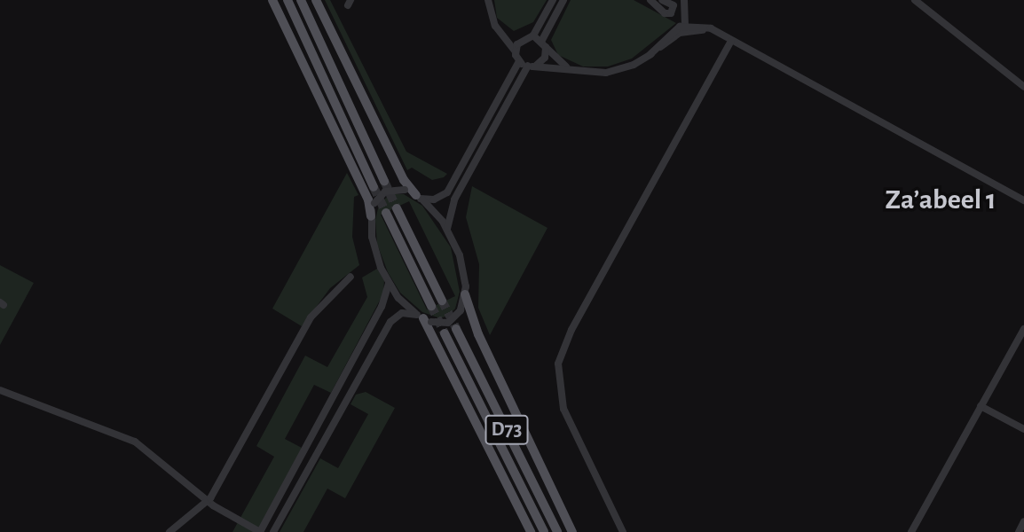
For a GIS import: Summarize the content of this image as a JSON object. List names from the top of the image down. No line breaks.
{"streets":{"main road":["D73"]},"districts":["Za’abeel 1"]}
